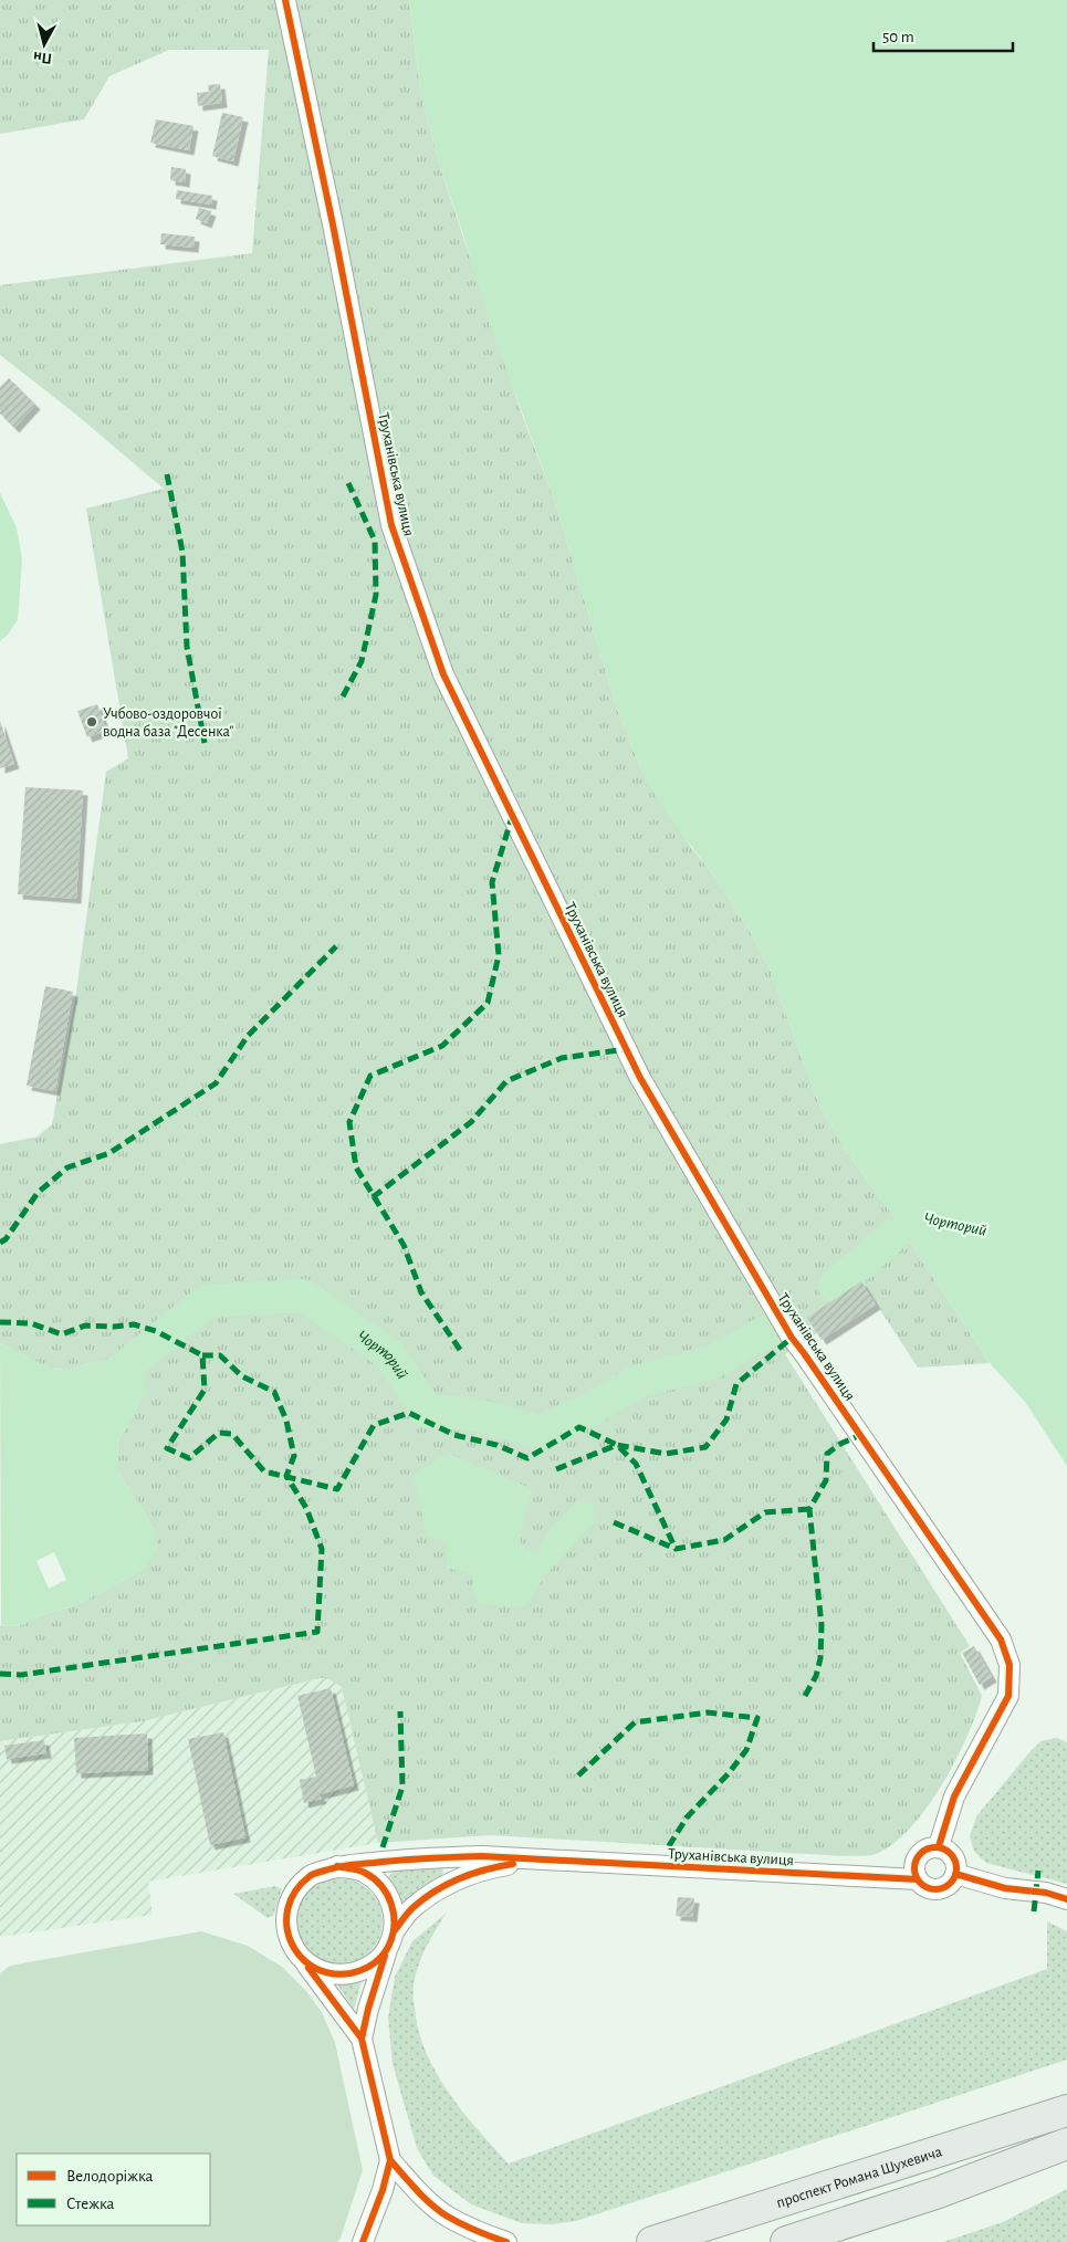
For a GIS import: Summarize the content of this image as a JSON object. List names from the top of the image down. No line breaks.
{"streets":{"main road":["проспект Романа Шухевича"],"street":["Труханівська вулиця"]},"water":["Чорторий"],"places":["Учбово-оздоровчої водна база \"Десенка\""],"legend":["Велодоріжка","Стежка"],"scale_bar":"50 m","north":"bottom"}
